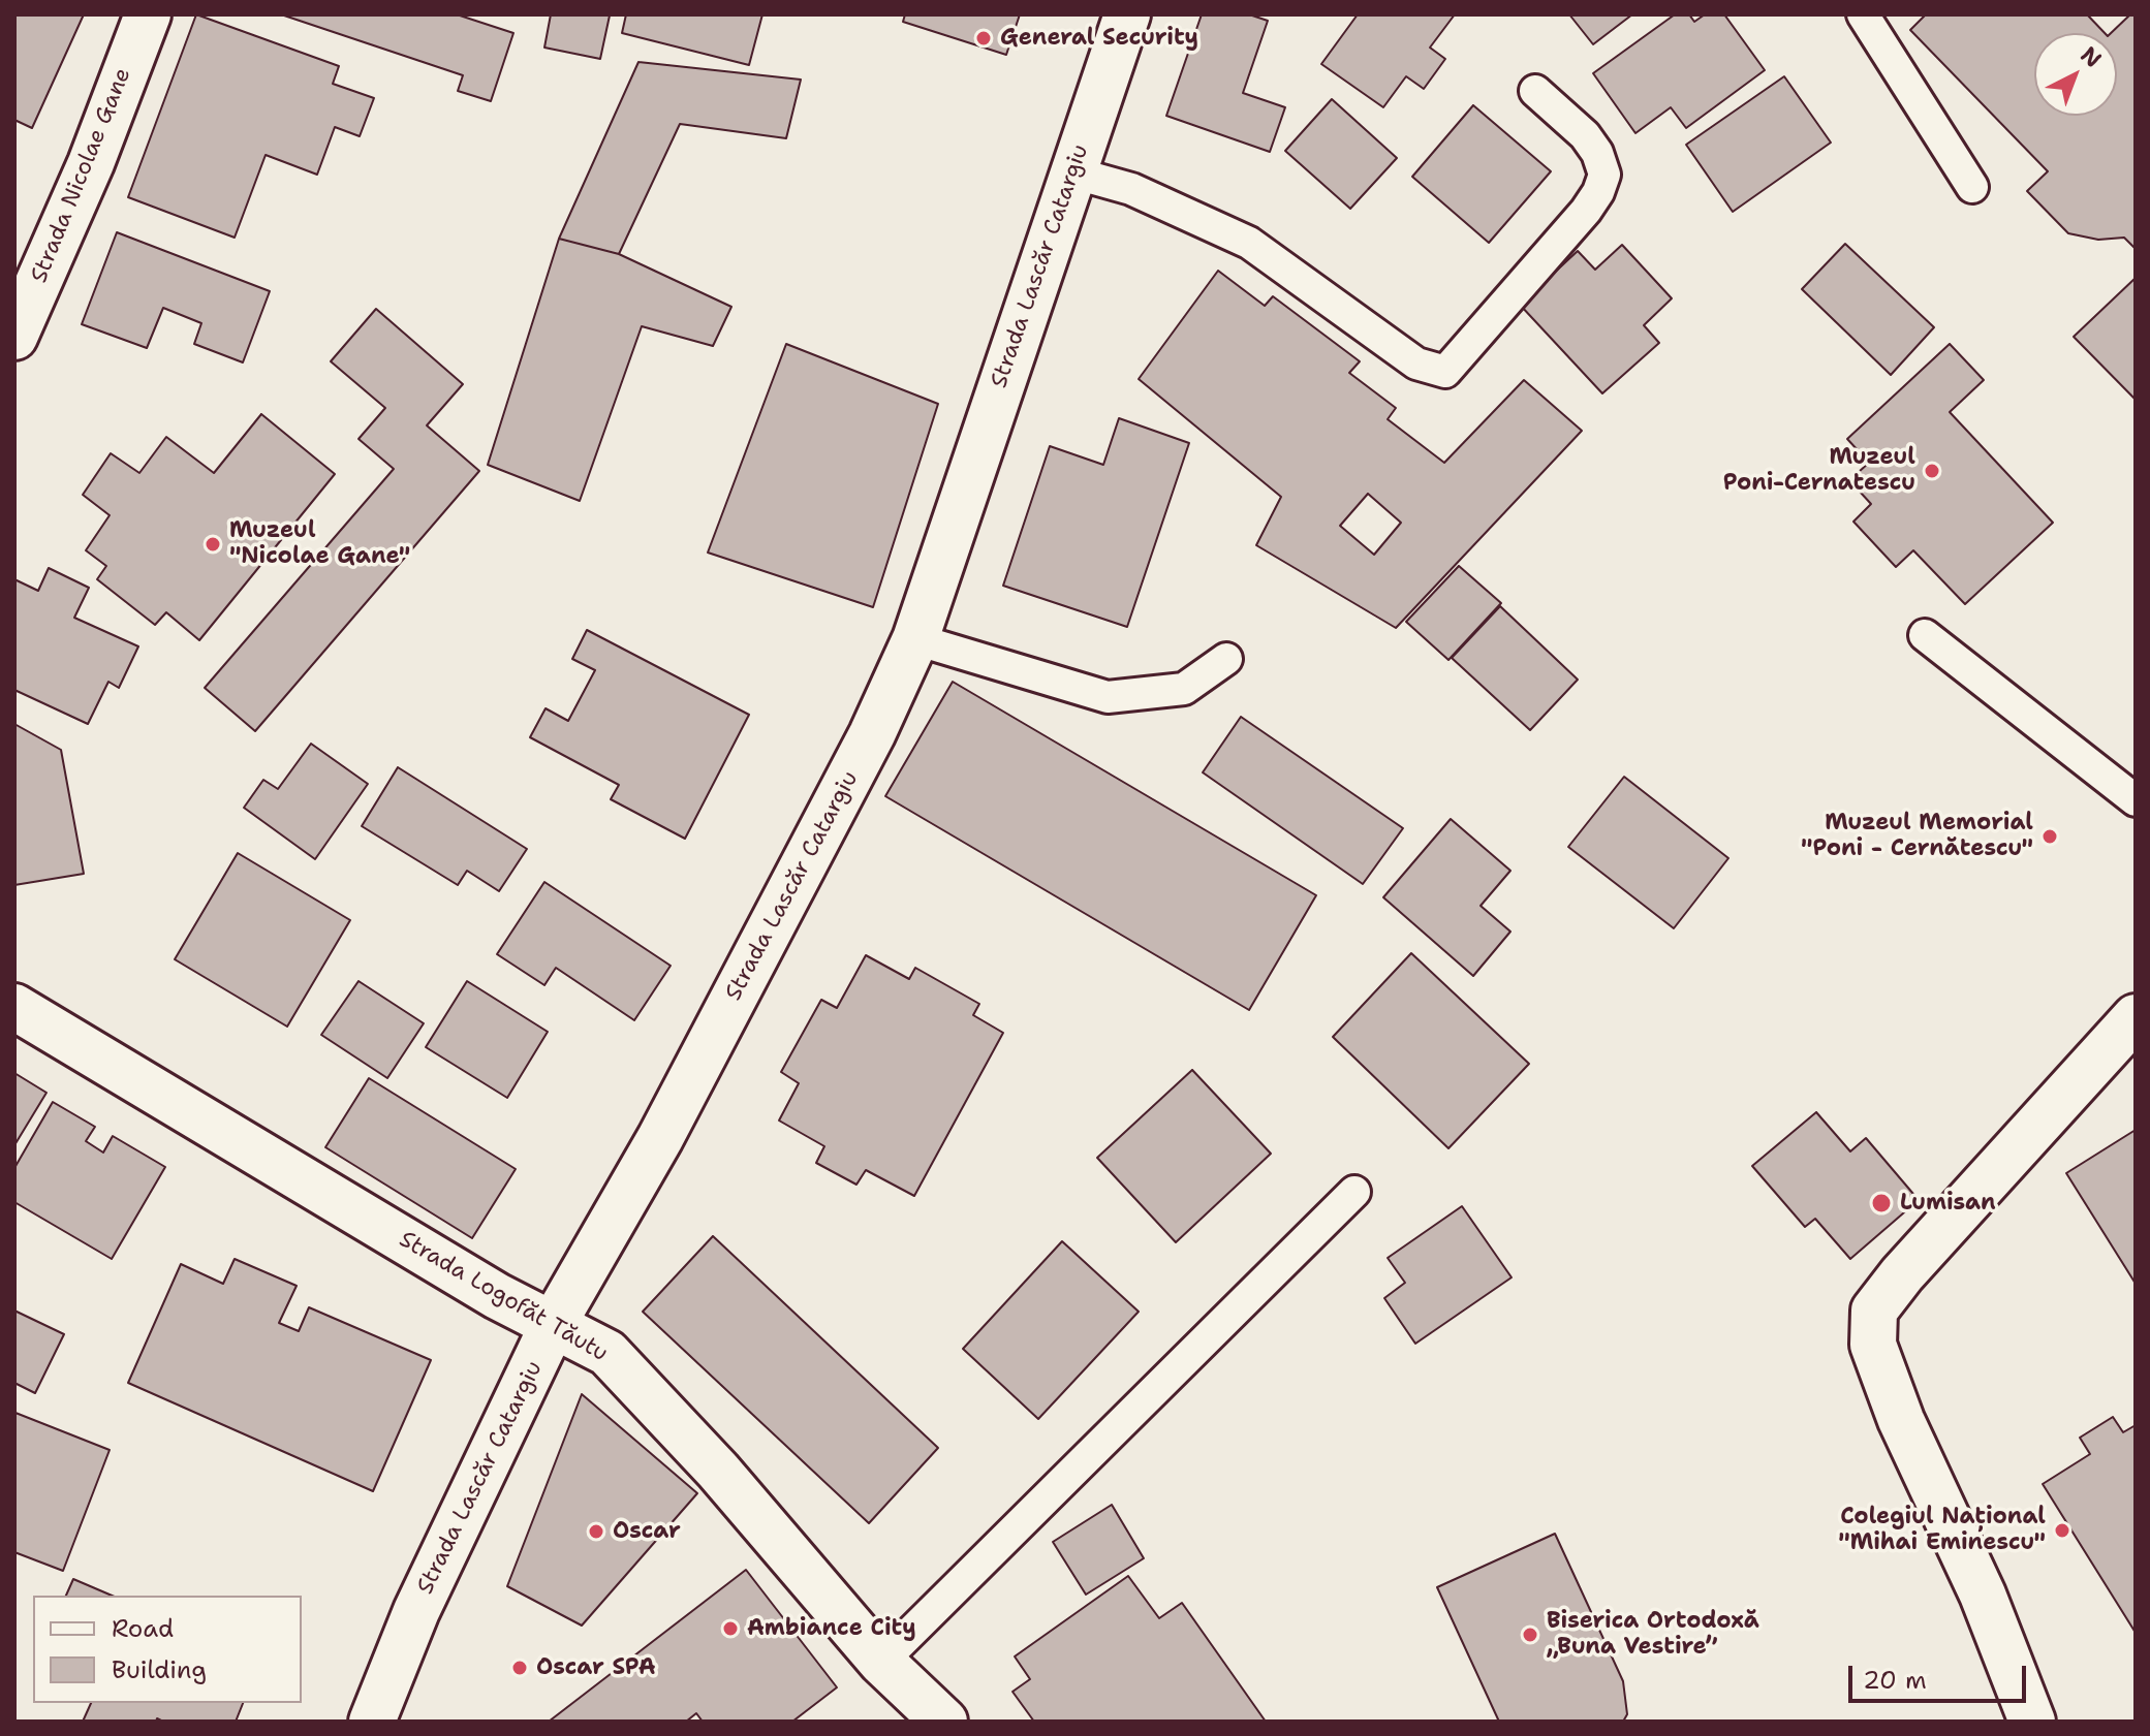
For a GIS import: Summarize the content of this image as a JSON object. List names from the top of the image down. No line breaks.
{"streets":{"street":["Strada Nicolae Gane","Strada Lascăr Catargiu","Strada Logofăt Tăutu"]},"crossings":[["Strada Lascăr Catargiu","Strada Logofăt Tăutu"]],"places":["General Security","Muzeul Poni-Cernatescu","Muzeul \"Nicolae Gane\"","Muzeul Memorial \"Poni - Cernătescu\"","Lumisan","Colegiul Național \"Mihai Eminescu\"","Oscar","Ambiance City","Biserica Ortodoxă „Buna Vestire”","Oscar SPA"],"legend":["Road","Building"],"scale_bar":"20 m","north":"top right"}
